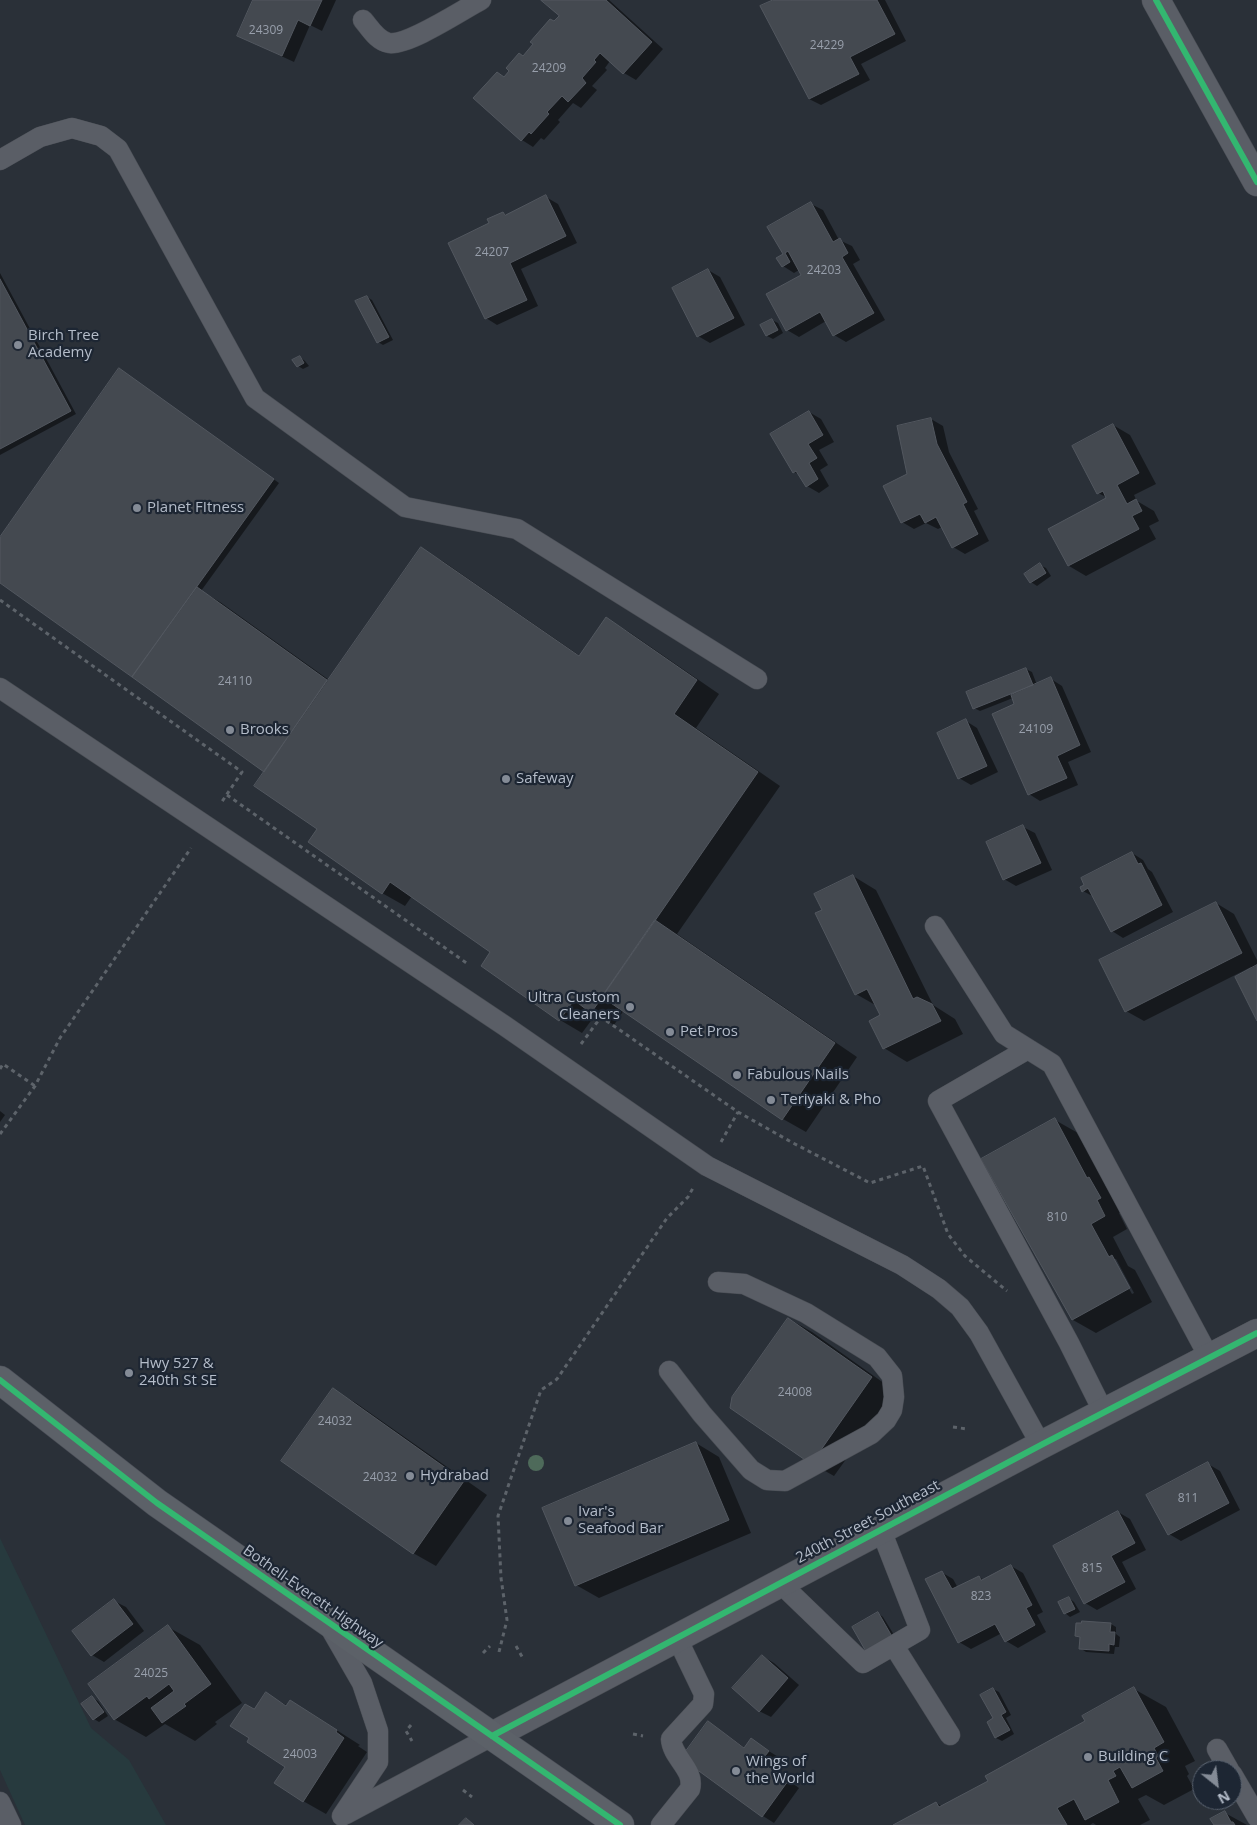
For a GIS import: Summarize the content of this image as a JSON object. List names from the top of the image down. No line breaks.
{"streets":{"main road":["Bothell-Everett Highway"],"street":["240th Street Southeast"]},"crossings":[["240th Street Southeast","Bothell-Everett Highway"]],"places":["Birch Tree Academy","Planet FItness","Brooks","Safeway","Ultra Custom Cleaners","Pet Pros","Fabulous Nails","Teriyaki & Pho","Hwy 527 & 240th St SE","Hydrabad","Ivar's Seafood Bar","Building C","Wings of the World"],"house_numbers":["24309","24229","24209","24207","24203","24110","24109","810","24008","24032","24032","811","815","823","24025","24003"],"north":"bottom right"}
